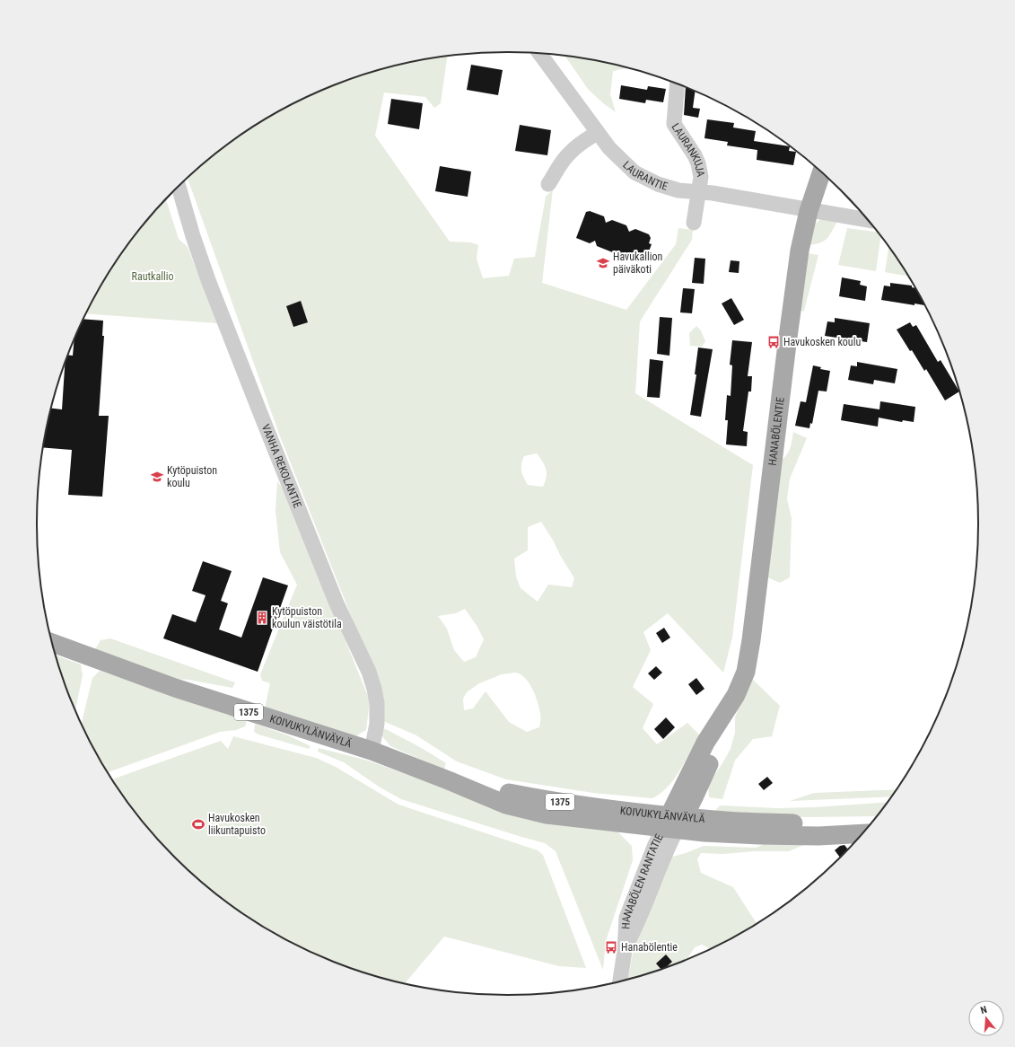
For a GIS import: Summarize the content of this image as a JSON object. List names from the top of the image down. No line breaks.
{"streets":{"main road":["HANABÖLENTIE","1375","KOIVUKYLÄNVÄYLÄ"],"street":["LAURANKUJA","LAURANTIE","VANHA REKOLANTIE","HANABÖLEN RANTATIE"]},"crossings":[["LAURANKUJA","LAURANTIE"],["LAURANTIE","HANABÖLENTIE"],["HANABÖLENTIE","KOIVUKYLÄNVÄYLÄ"],["HANABÖLENTIE","HANABÖLEN RANTATIE"],["VANHA REKOLANTIE","KOIVUKYLÄNVÄYLÄ"],["KOIVUKYLÄNVÄYLÄ","HANABÖLEN RANTATIE"]],"parks":["Rautkallio"],"places":{"school or university":["Havukallion päiväkoti","Kytöpuiston koulu"],"bus stop":["Havukosken koulu","Hanabölentie"],"building":["Kytöpuiston koulun väistötila"],"sports":["Havukosken liikuntapuisto"]},"north":"top"}
